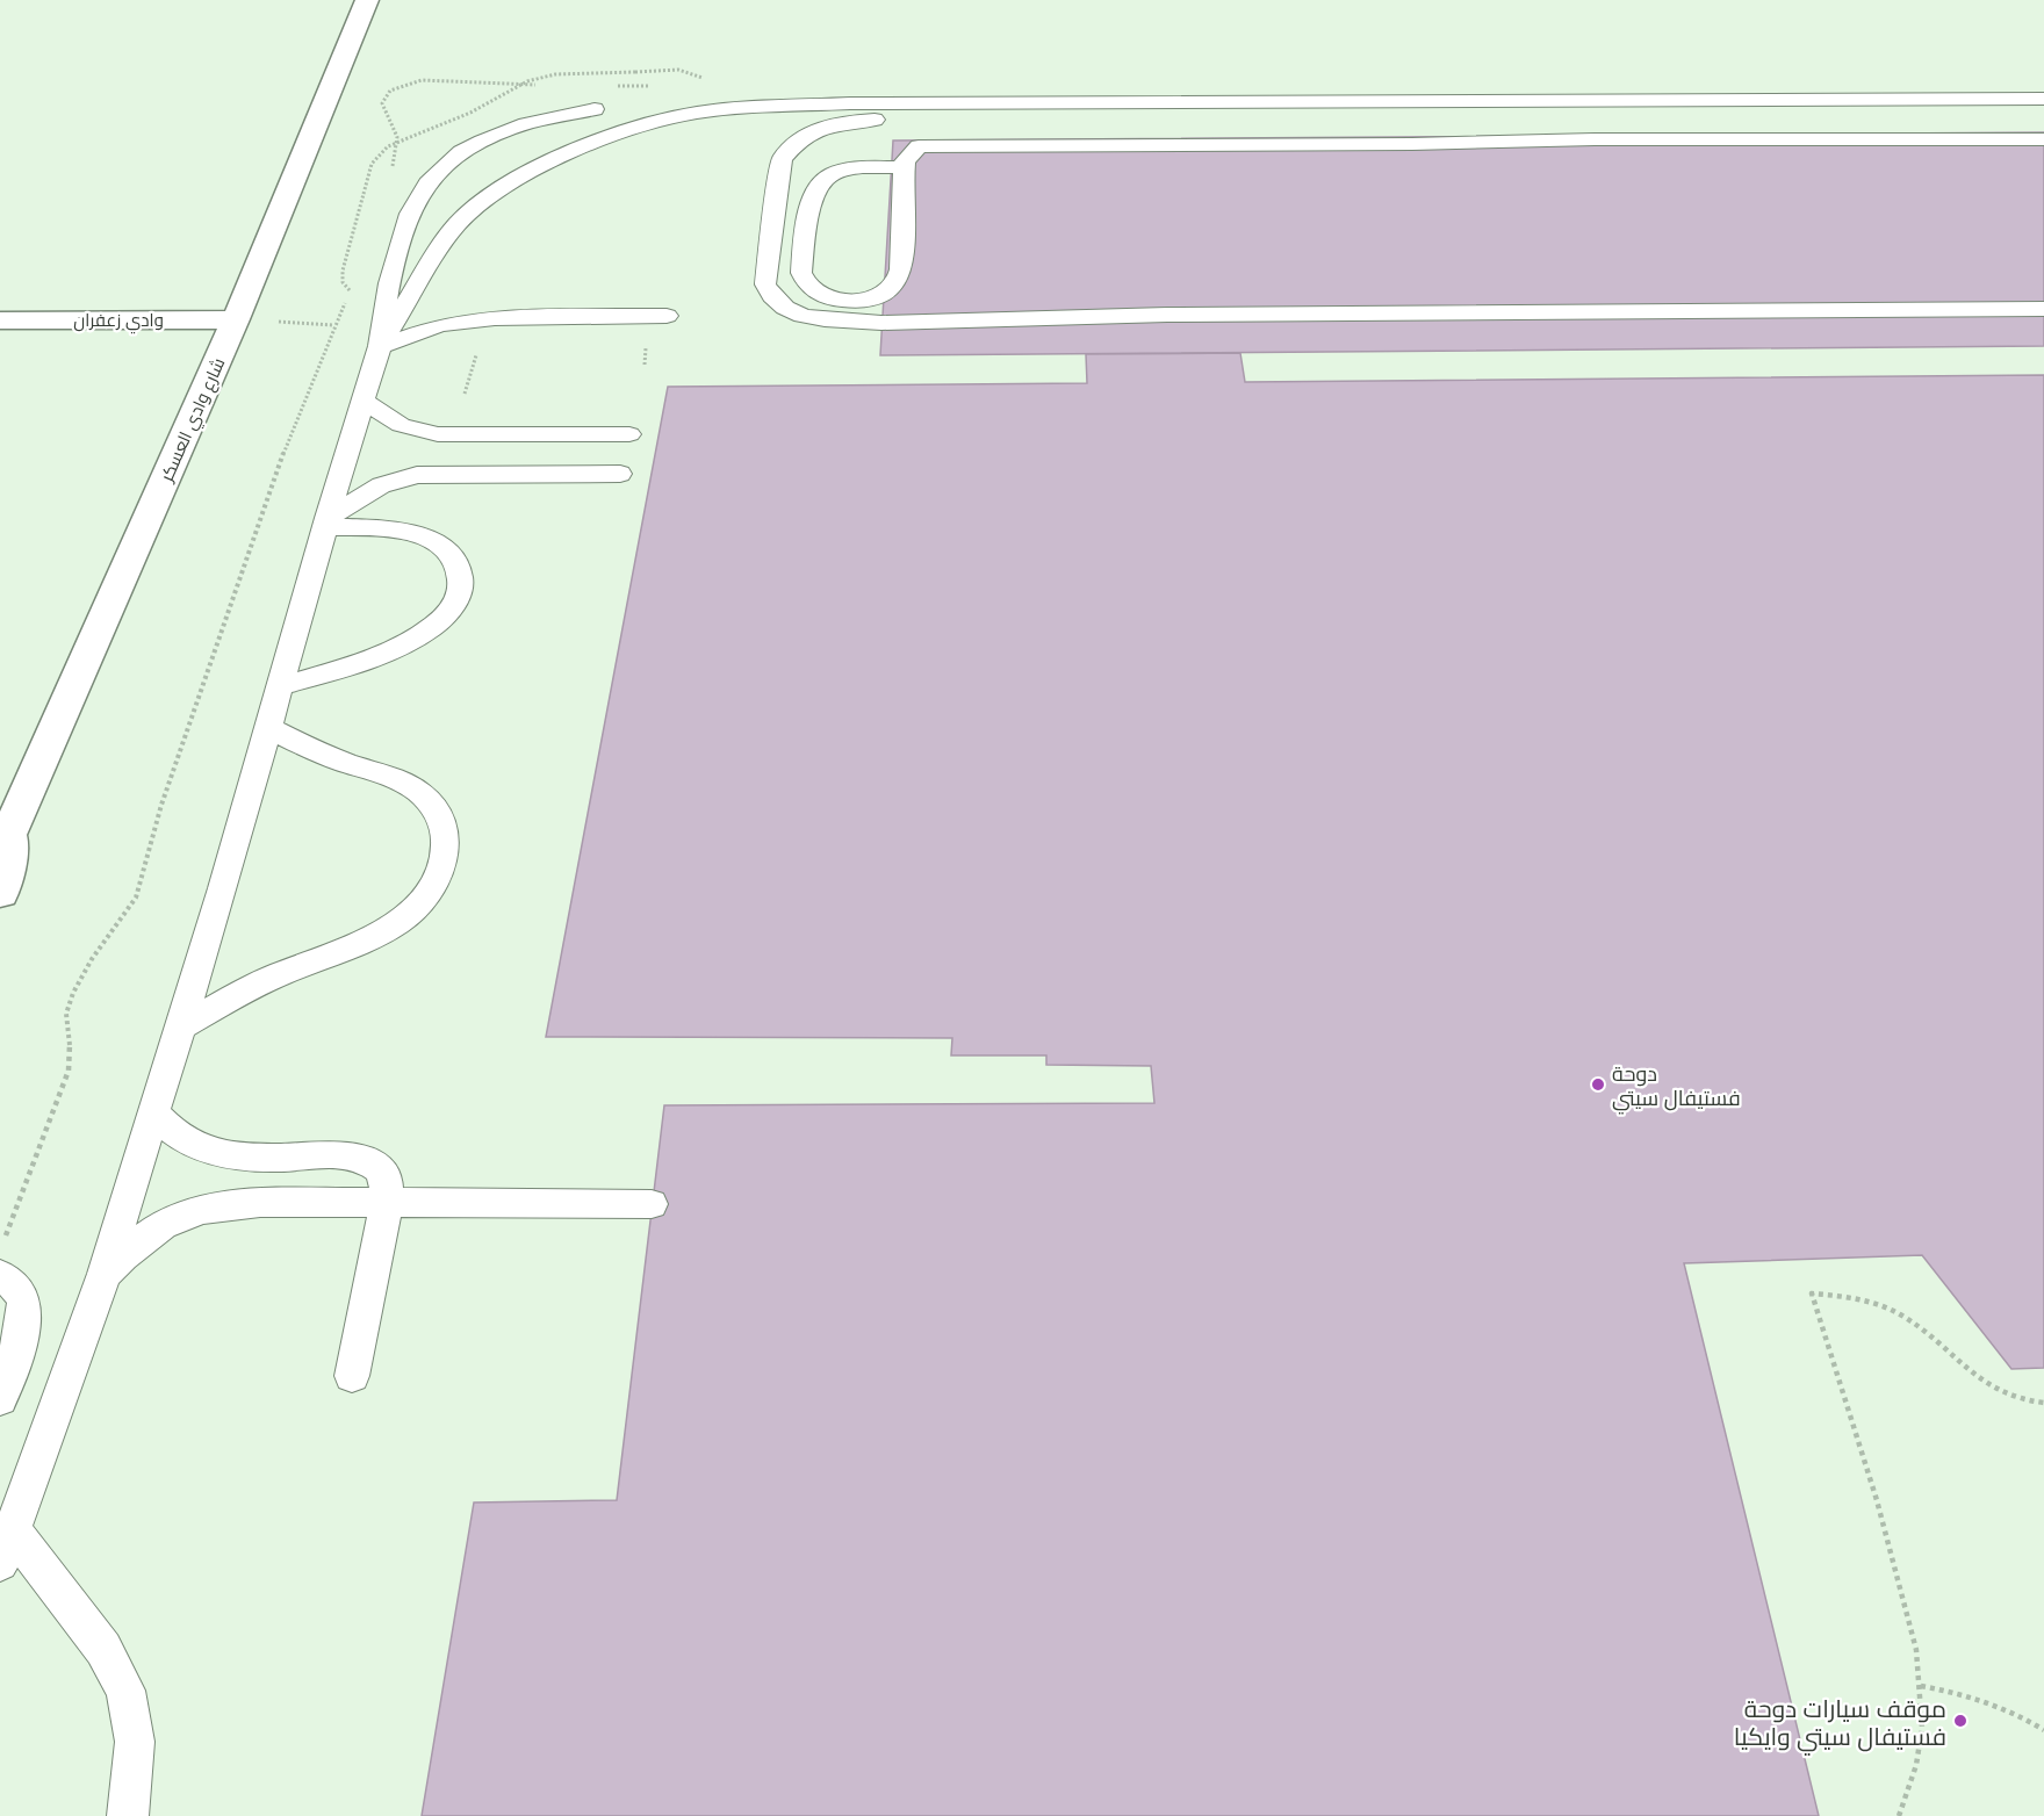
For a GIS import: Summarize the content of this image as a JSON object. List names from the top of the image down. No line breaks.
{"streets":{"street":["وادي زعفران","شارع وادي العسكر"]},"crossings":[["وادي زعفران","شارع وادي العسكر"]],"places":["دوحة فستيفال سيتي","موقف سيارات دوحة فستيفال سيتي وايكيا"]}
